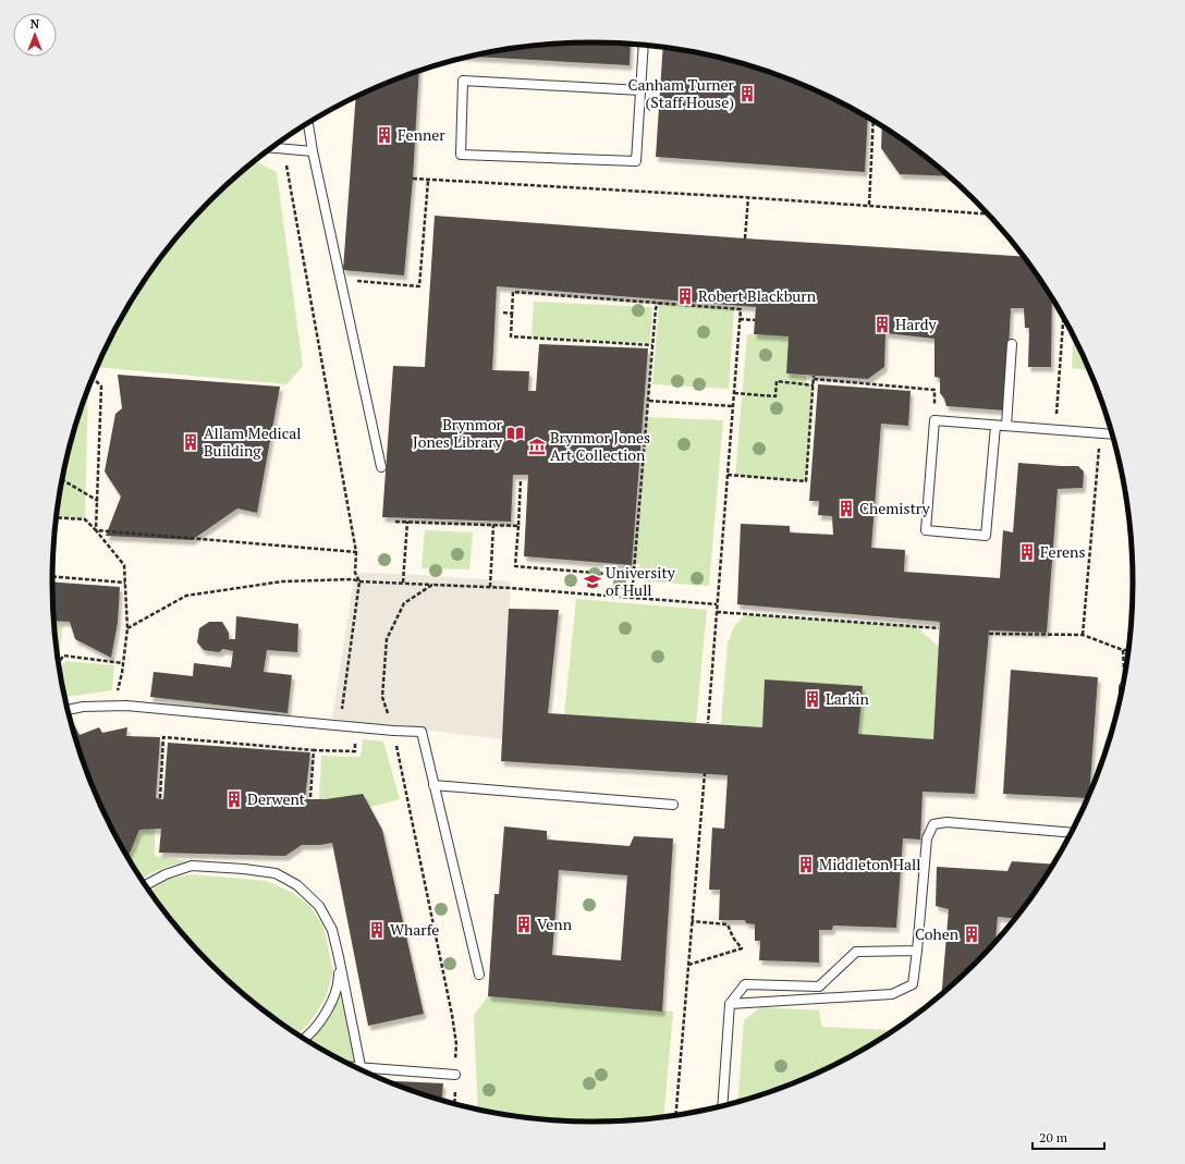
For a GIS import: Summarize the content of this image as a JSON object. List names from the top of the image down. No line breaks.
{"places":{"building":["Canham Turner (Staff House)","Fenner","Robert Blackburn","Hardy","Allam Medical Building","Chemistry","Ferens","Larkin","Derwent","Middleton Hall","Venn","Wharfe","Cohen"],"library":["Brynmor Jones Library"],"museum":["Brynmor Jones Art Collection"],"school or university":["University of Hull"]},"scale_bar":"20 m","north":"top"}
